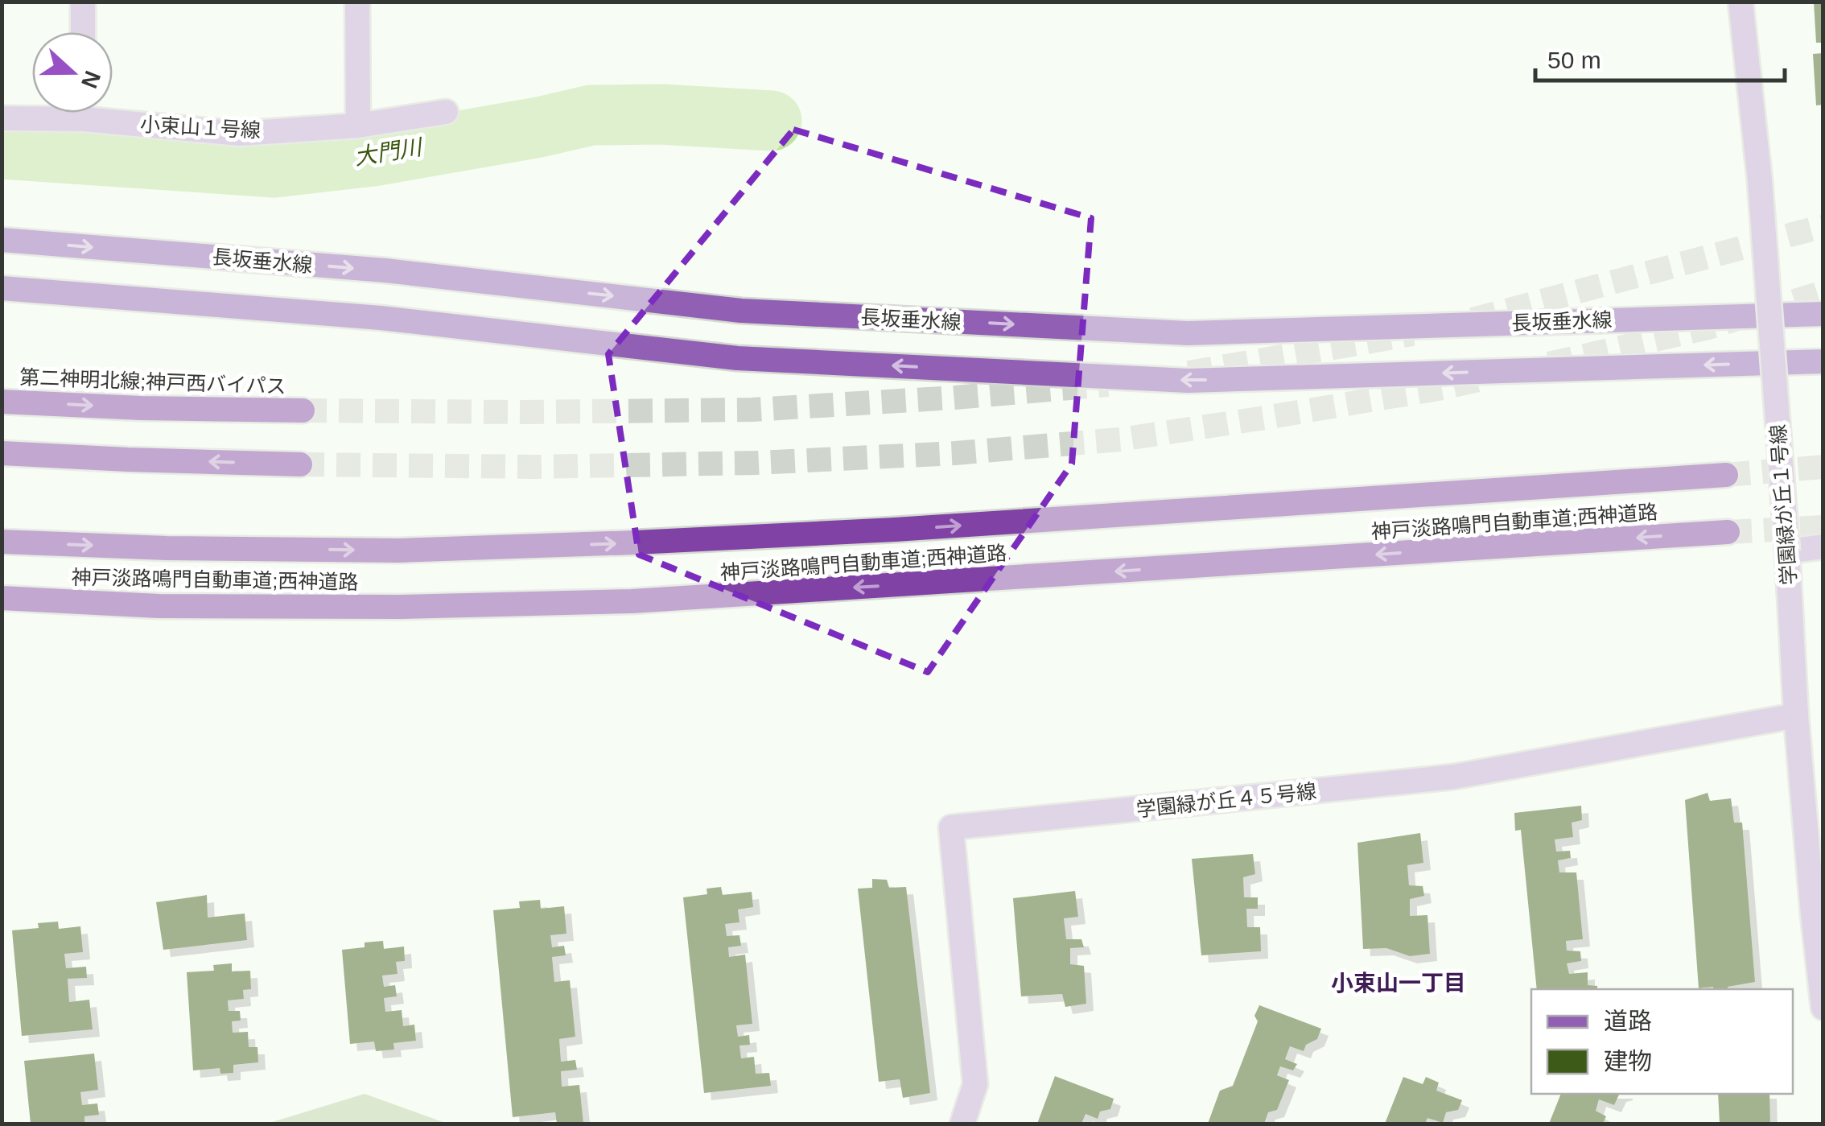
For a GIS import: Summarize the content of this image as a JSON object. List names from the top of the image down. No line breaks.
{"streets":{"highway":["第二神明北線;神戸西バイパス","神戸淡路鳴門自動車道;西神道路"],"main road":["長坂垂水線"],"street":["小束山１号線","学園緑が丘１号線","学園緑が丘４５号線"]},"crossings":[["学園緑が丘１号線","学園緑が丘４５号線"]],"districts":["小束山一丁目"],"water":["大門川"],"legend":["道路","建物"],"scale_bar":"50 m","north":"right"}
